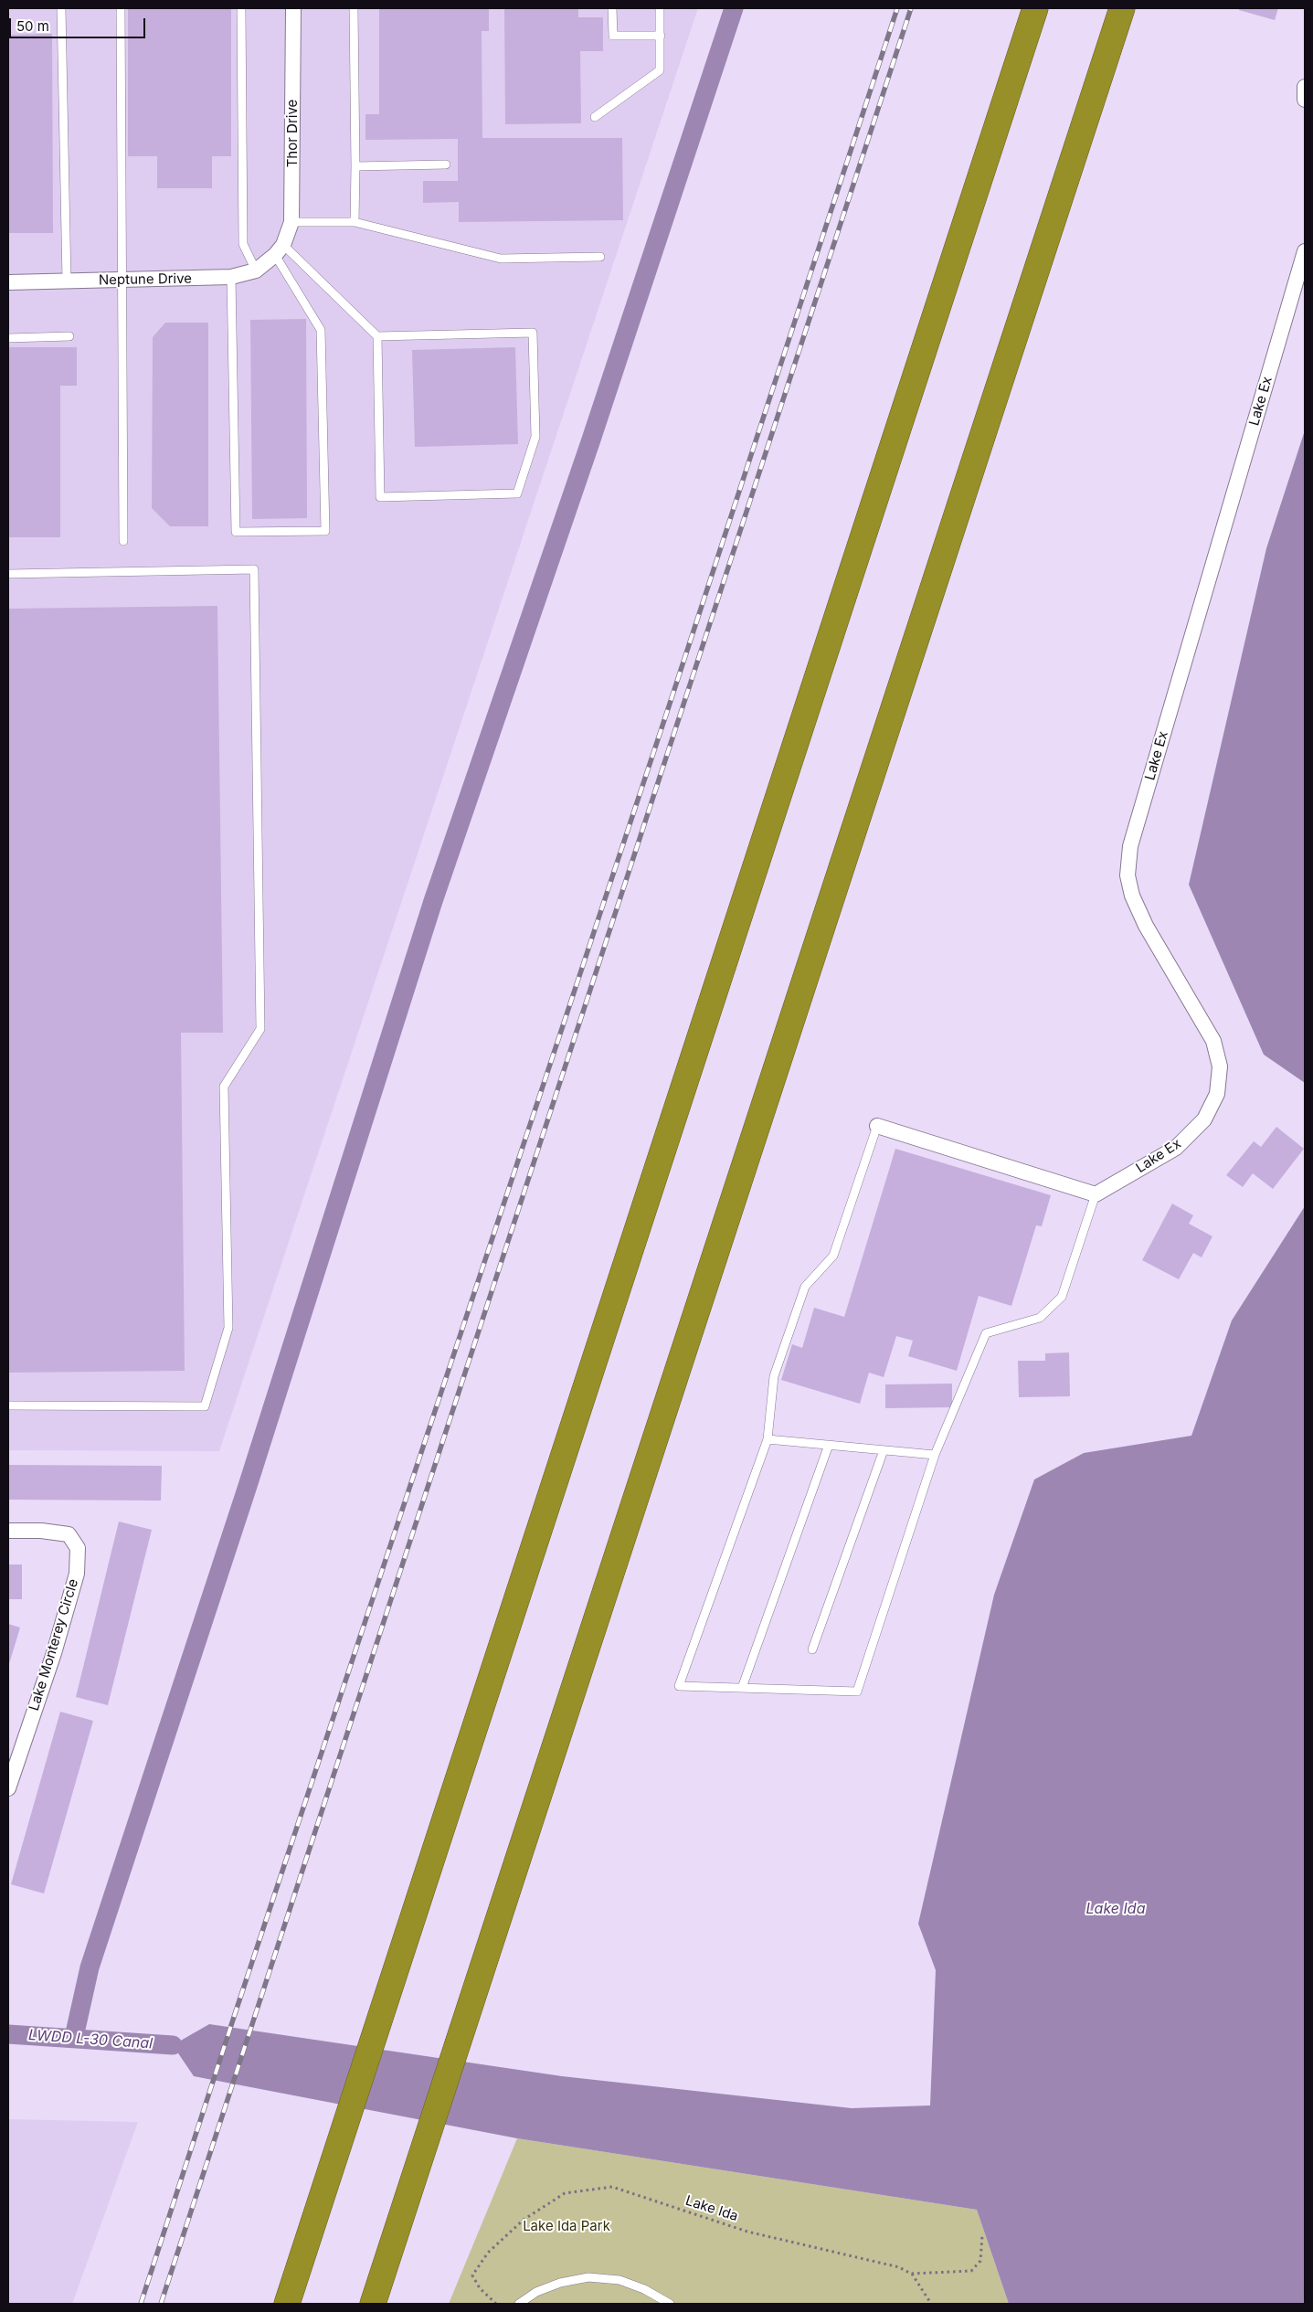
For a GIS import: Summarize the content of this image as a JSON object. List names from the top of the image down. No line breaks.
{"streets":{"street":["Thor Drive","Neptune Drive","Lake Ex","Lake Monterey Circle"],"path":["Lake Ida"]},"crossings":[["Thor Drive","Neptune Drive"]],"water":["Lake Ida","LWDD L-30 Canal"],"parks":["Lake Ida Park"],"scale_bar":"50 m"}
